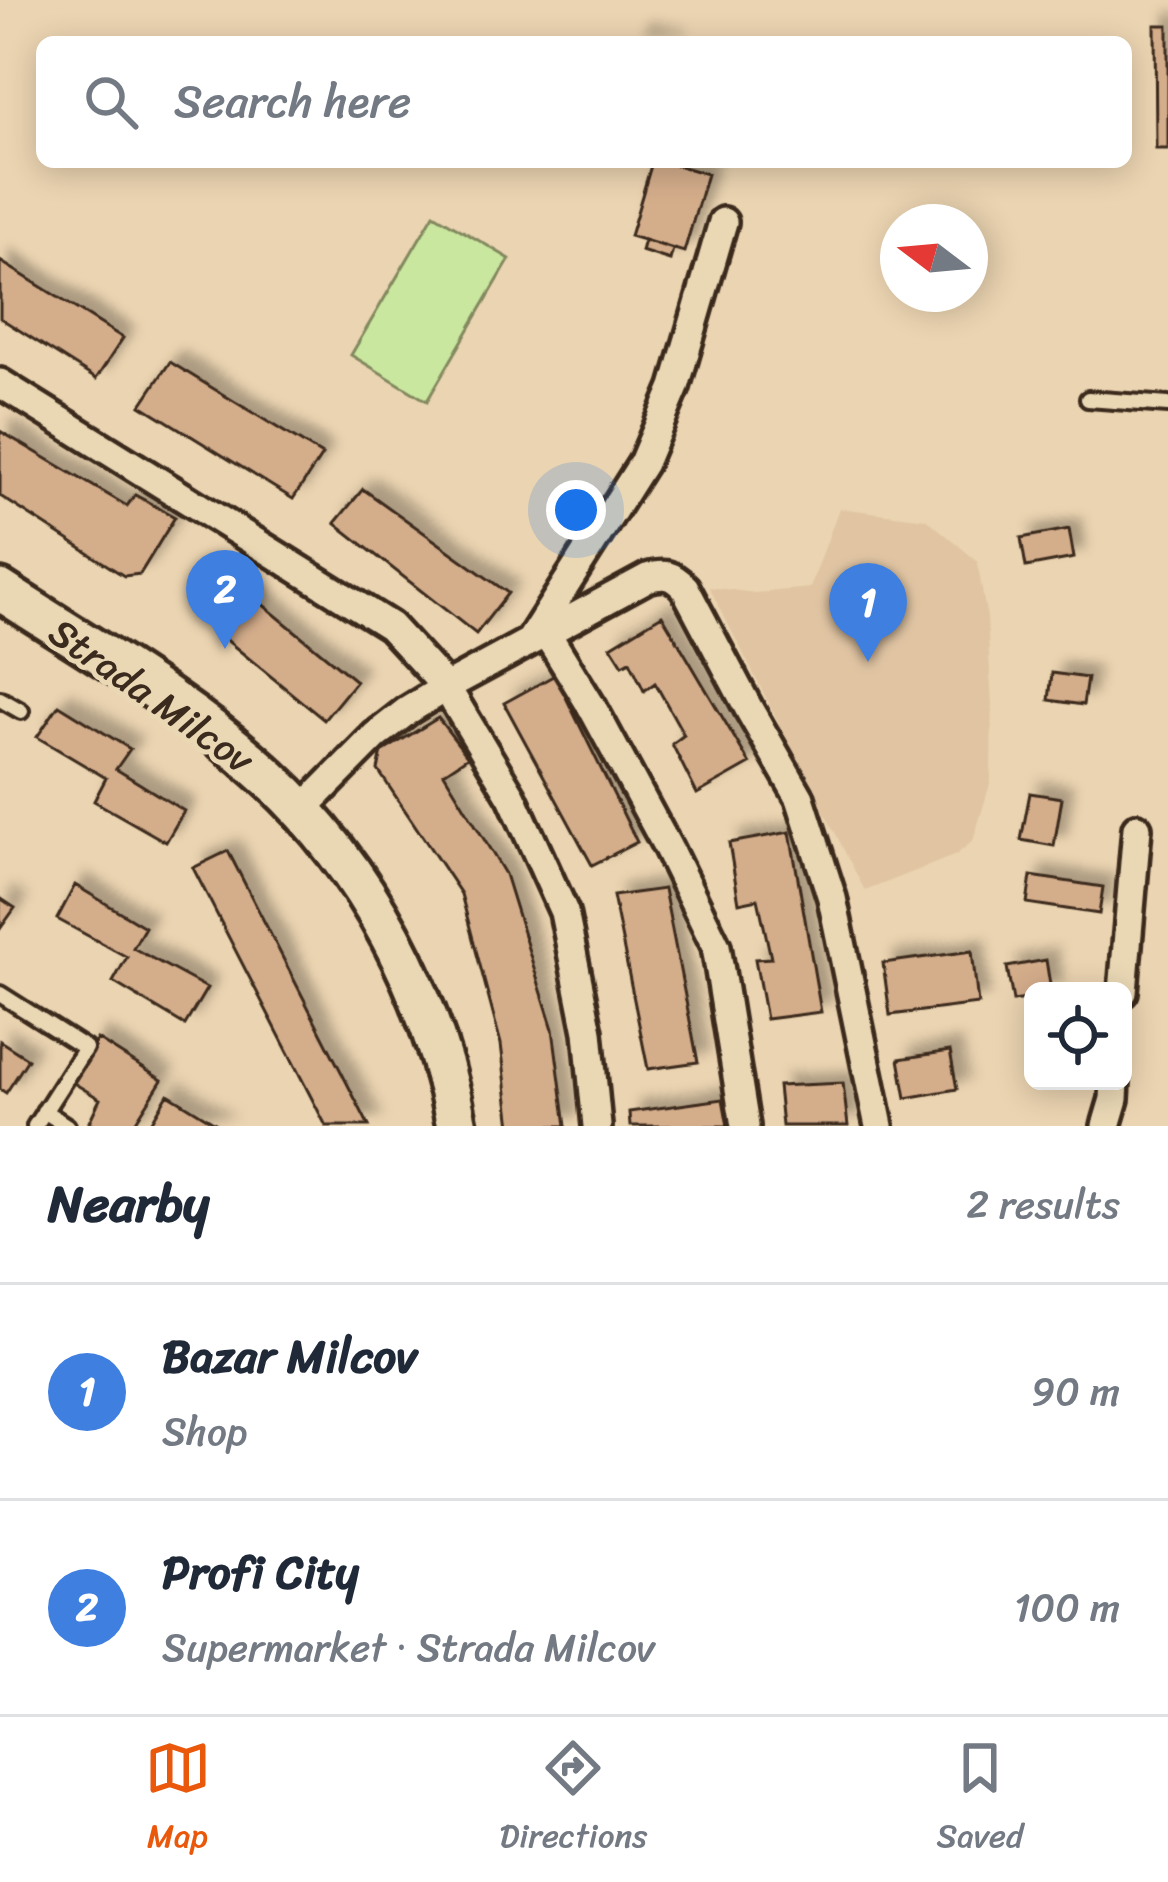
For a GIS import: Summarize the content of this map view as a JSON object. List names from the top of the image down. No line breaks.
{"streets":{"main road":["Strada Milcov"]},"north":"left","page":{"search":"Search here","pins":["2","1"],"heading":["Nearby","2 results"],"list":[{"mark":"1","name":"Bazar Milcov","note":"Shop","value":"90 m"},{"mark":"2","name":"Profi City","note":"Supermarket · Strada Milcov","value":"100 m"}],"nav":["Map","Directions","Saved"]}}
